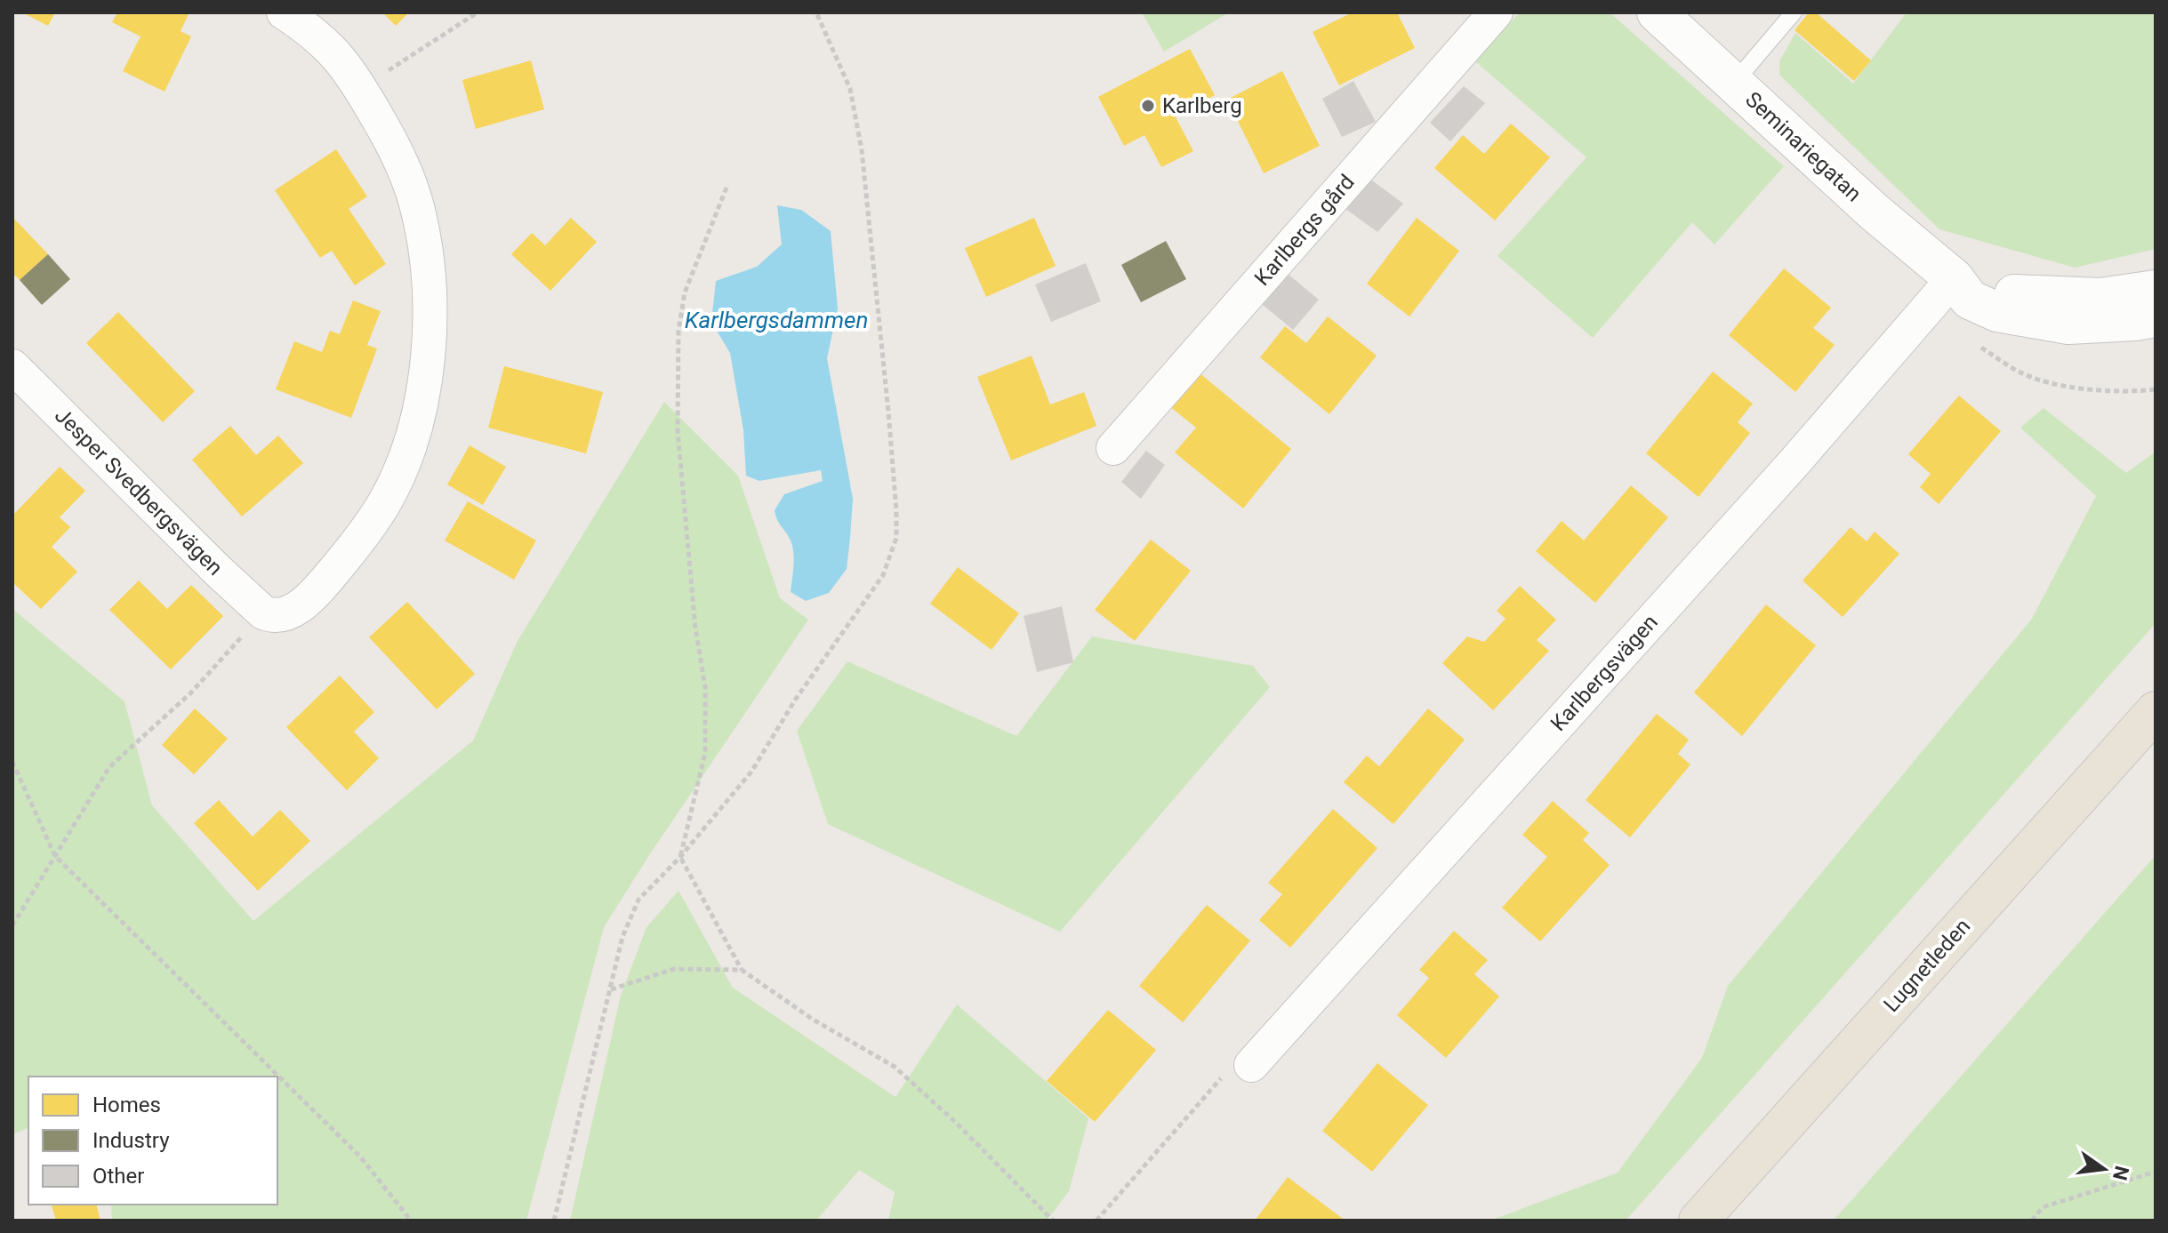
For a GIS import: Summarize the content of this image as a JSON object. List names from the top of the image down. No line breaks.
{"streets":{"highway":["Lugnetleden"],"street":["Seminariegatan","Karlbergs gård","Jesper Svedbergsvägen","Karlbergsvägen"]},"crossings":[["Seminariegatan","Karlbergsvägen"]],"water":["Karlbergsdammen"],"places":["Karlberg"],"legend":["Homes","Industry","Other"],"north":"right"}
